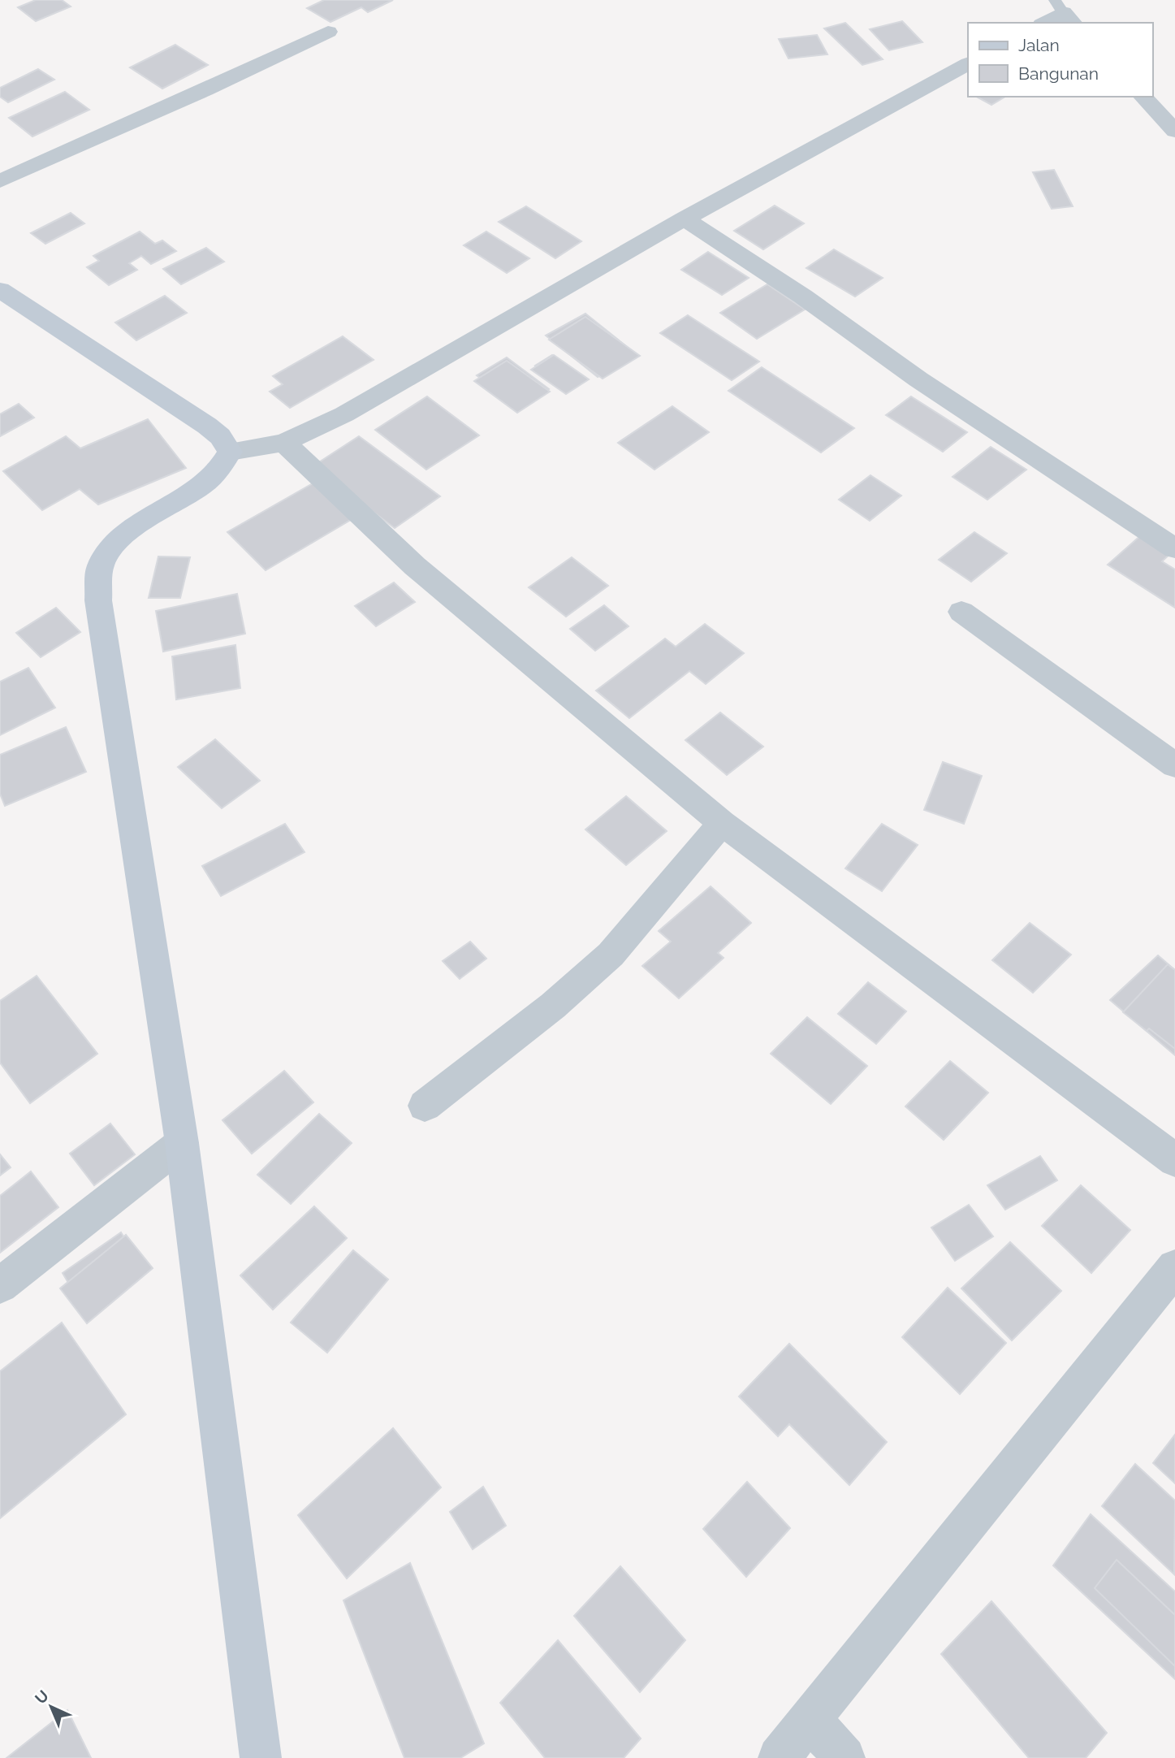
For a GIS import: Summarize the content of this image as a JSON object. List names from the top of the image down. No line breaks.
{"legend":["Jalan","Bangunan"],"north":"top left"}
